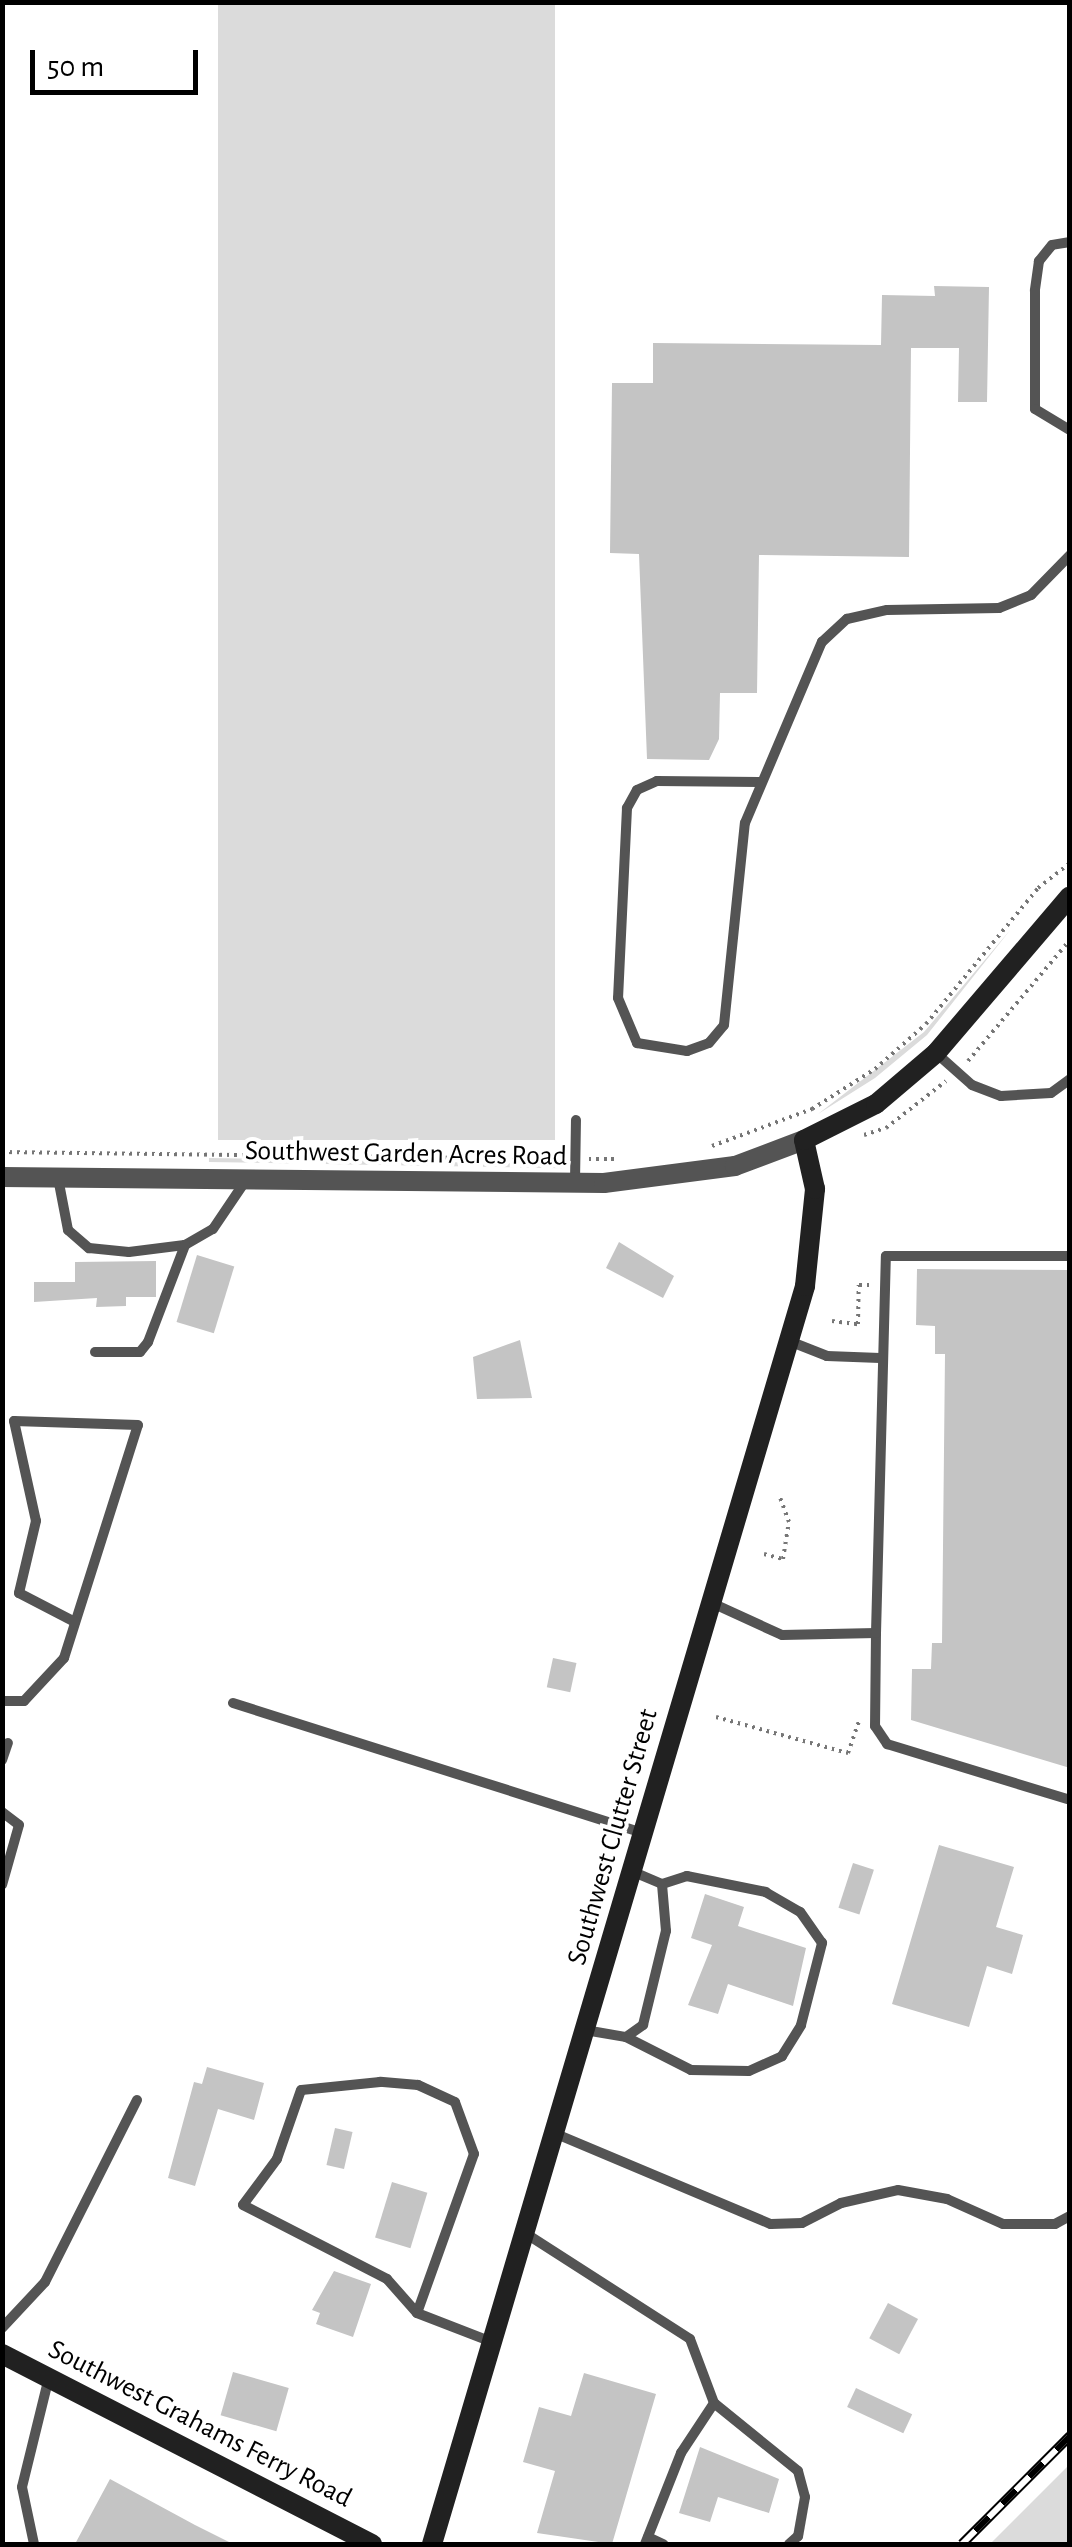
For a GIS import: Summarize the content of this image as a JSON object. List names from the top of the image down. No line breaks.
{"streets":{"street":["Southwest Garden Acres Road","Southwest Clutter Street","Southwest Grahams Ferry Road"]},"crossings":[["Southwest Garden Acres Road","Southwest Clutter Street"]],"scale_bar":"50 m"}
